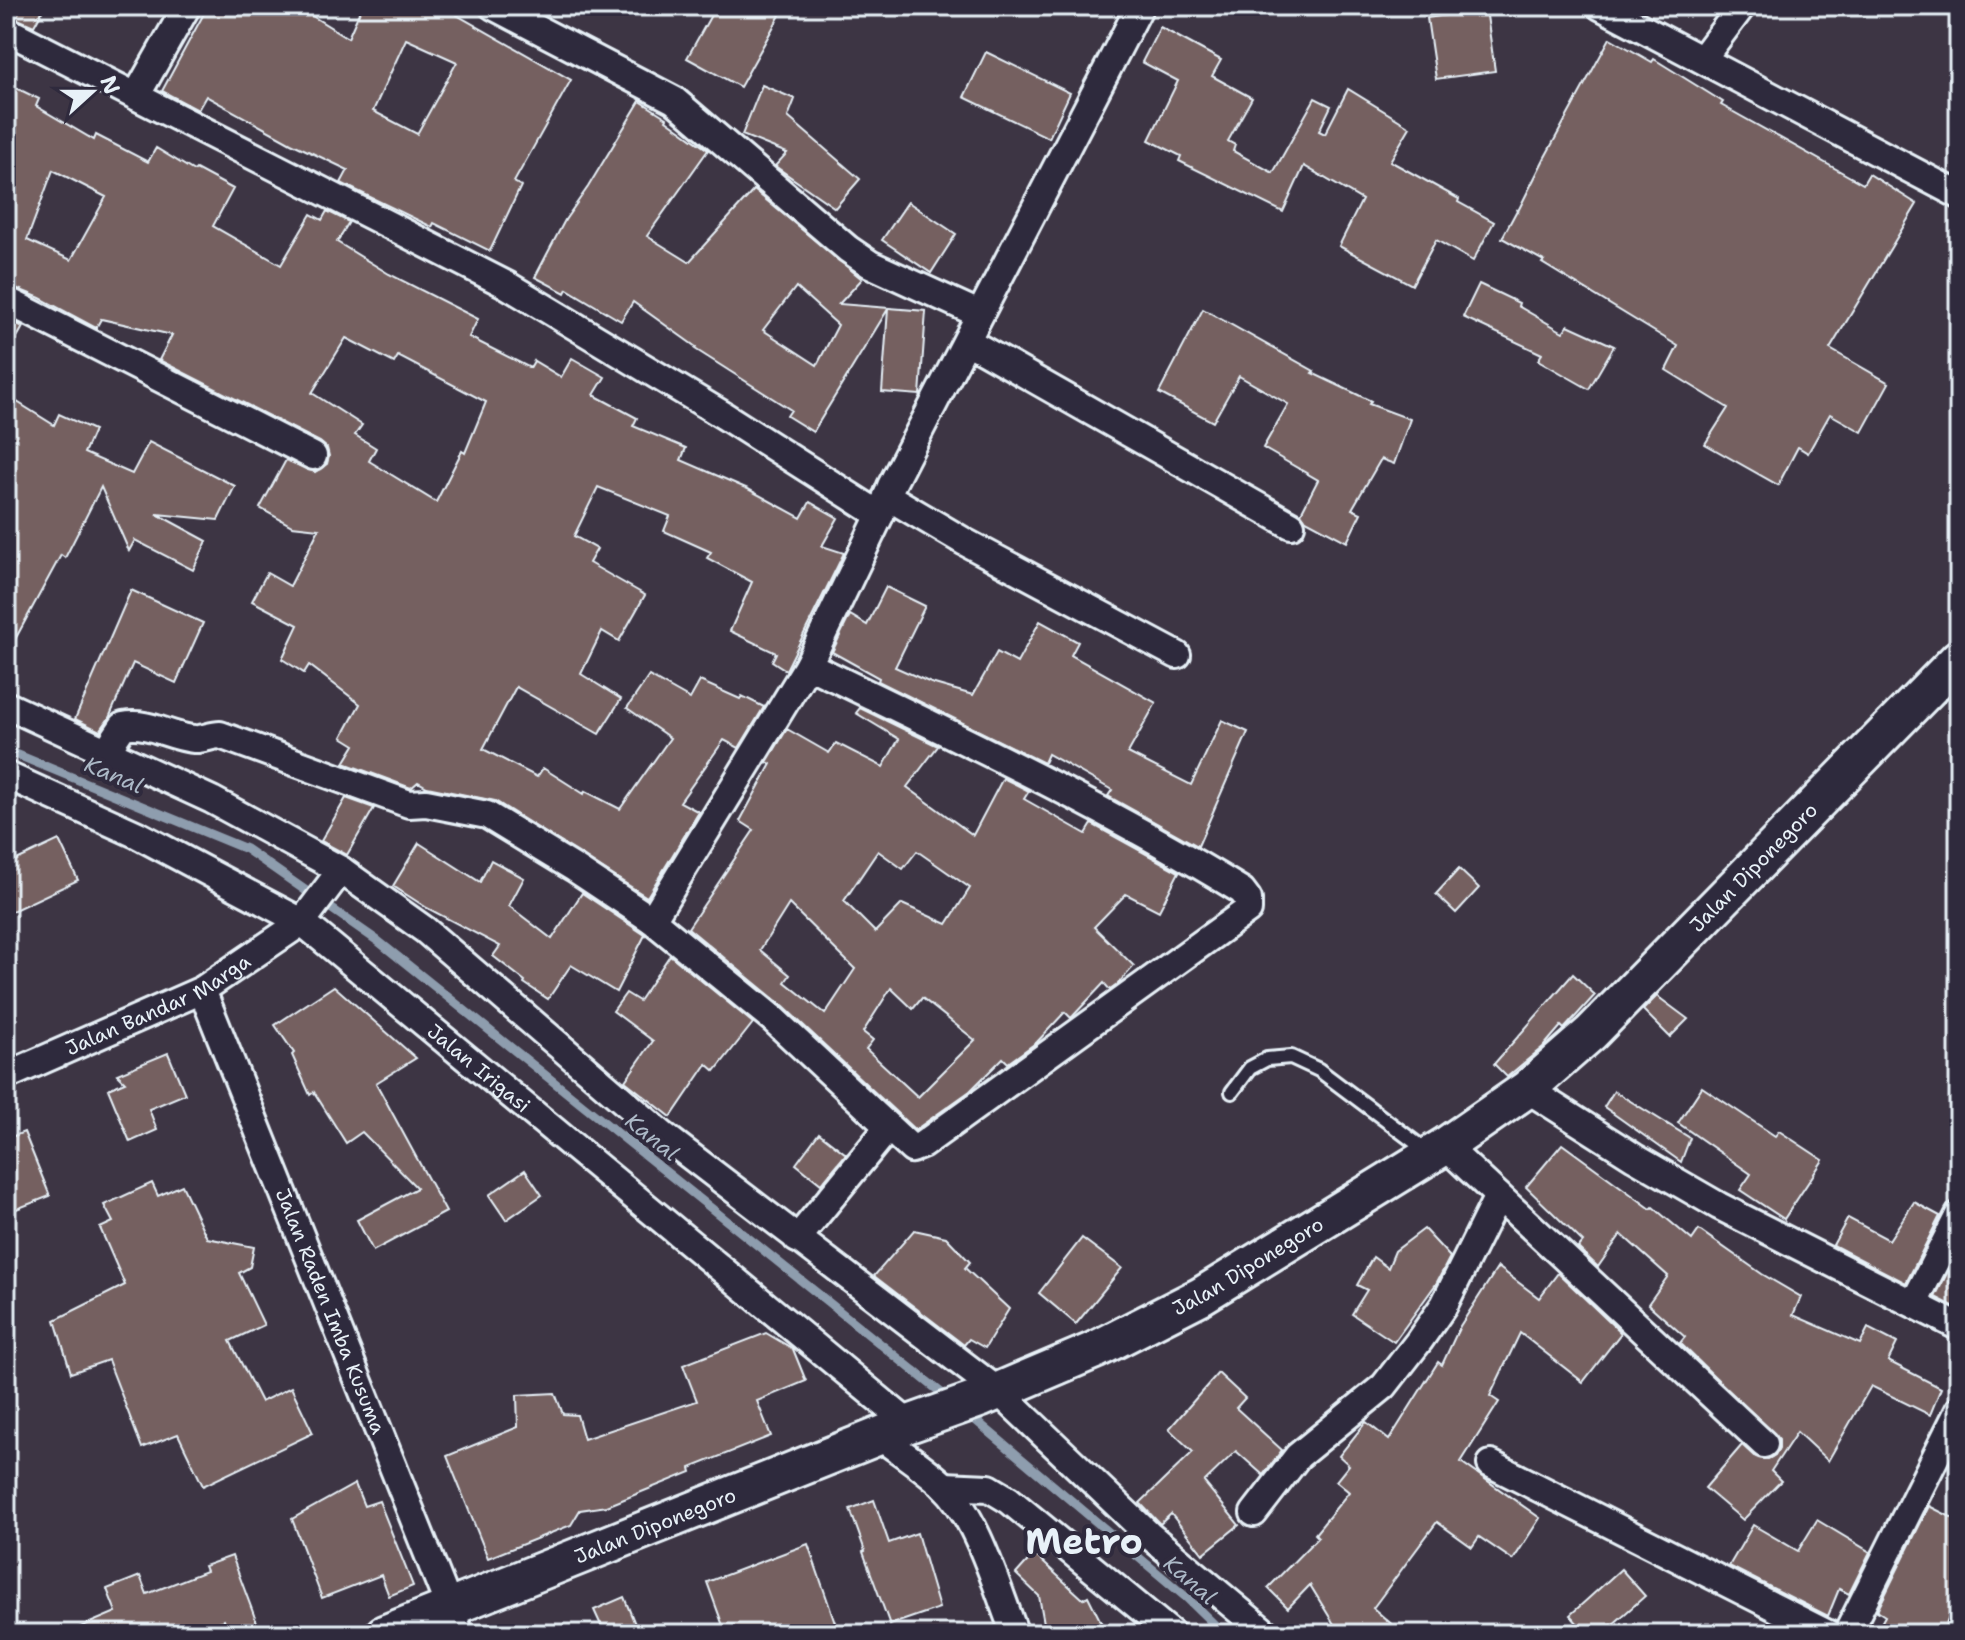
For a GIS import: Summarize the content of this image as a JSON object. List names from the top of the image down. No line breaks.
{"streets":{"street":["Jalan Diponegoro","Jalan Bandar Marga","Jalan Irigasi","Jalan Raden Imba Kusuma"]},"crossings":[["Jalan Diponegoro","Jalan Irigasi"],["Jalan Diponegoro","Jalan Raden Imba Kusuma"],["Jalan Bandar Marga","Jalan Irigasi"],["Jalan Bandar Marga","Jalan Raden Imba Kusuma"]],"districts":["Metro"],"water":["Kanal"],"north":"right"}
